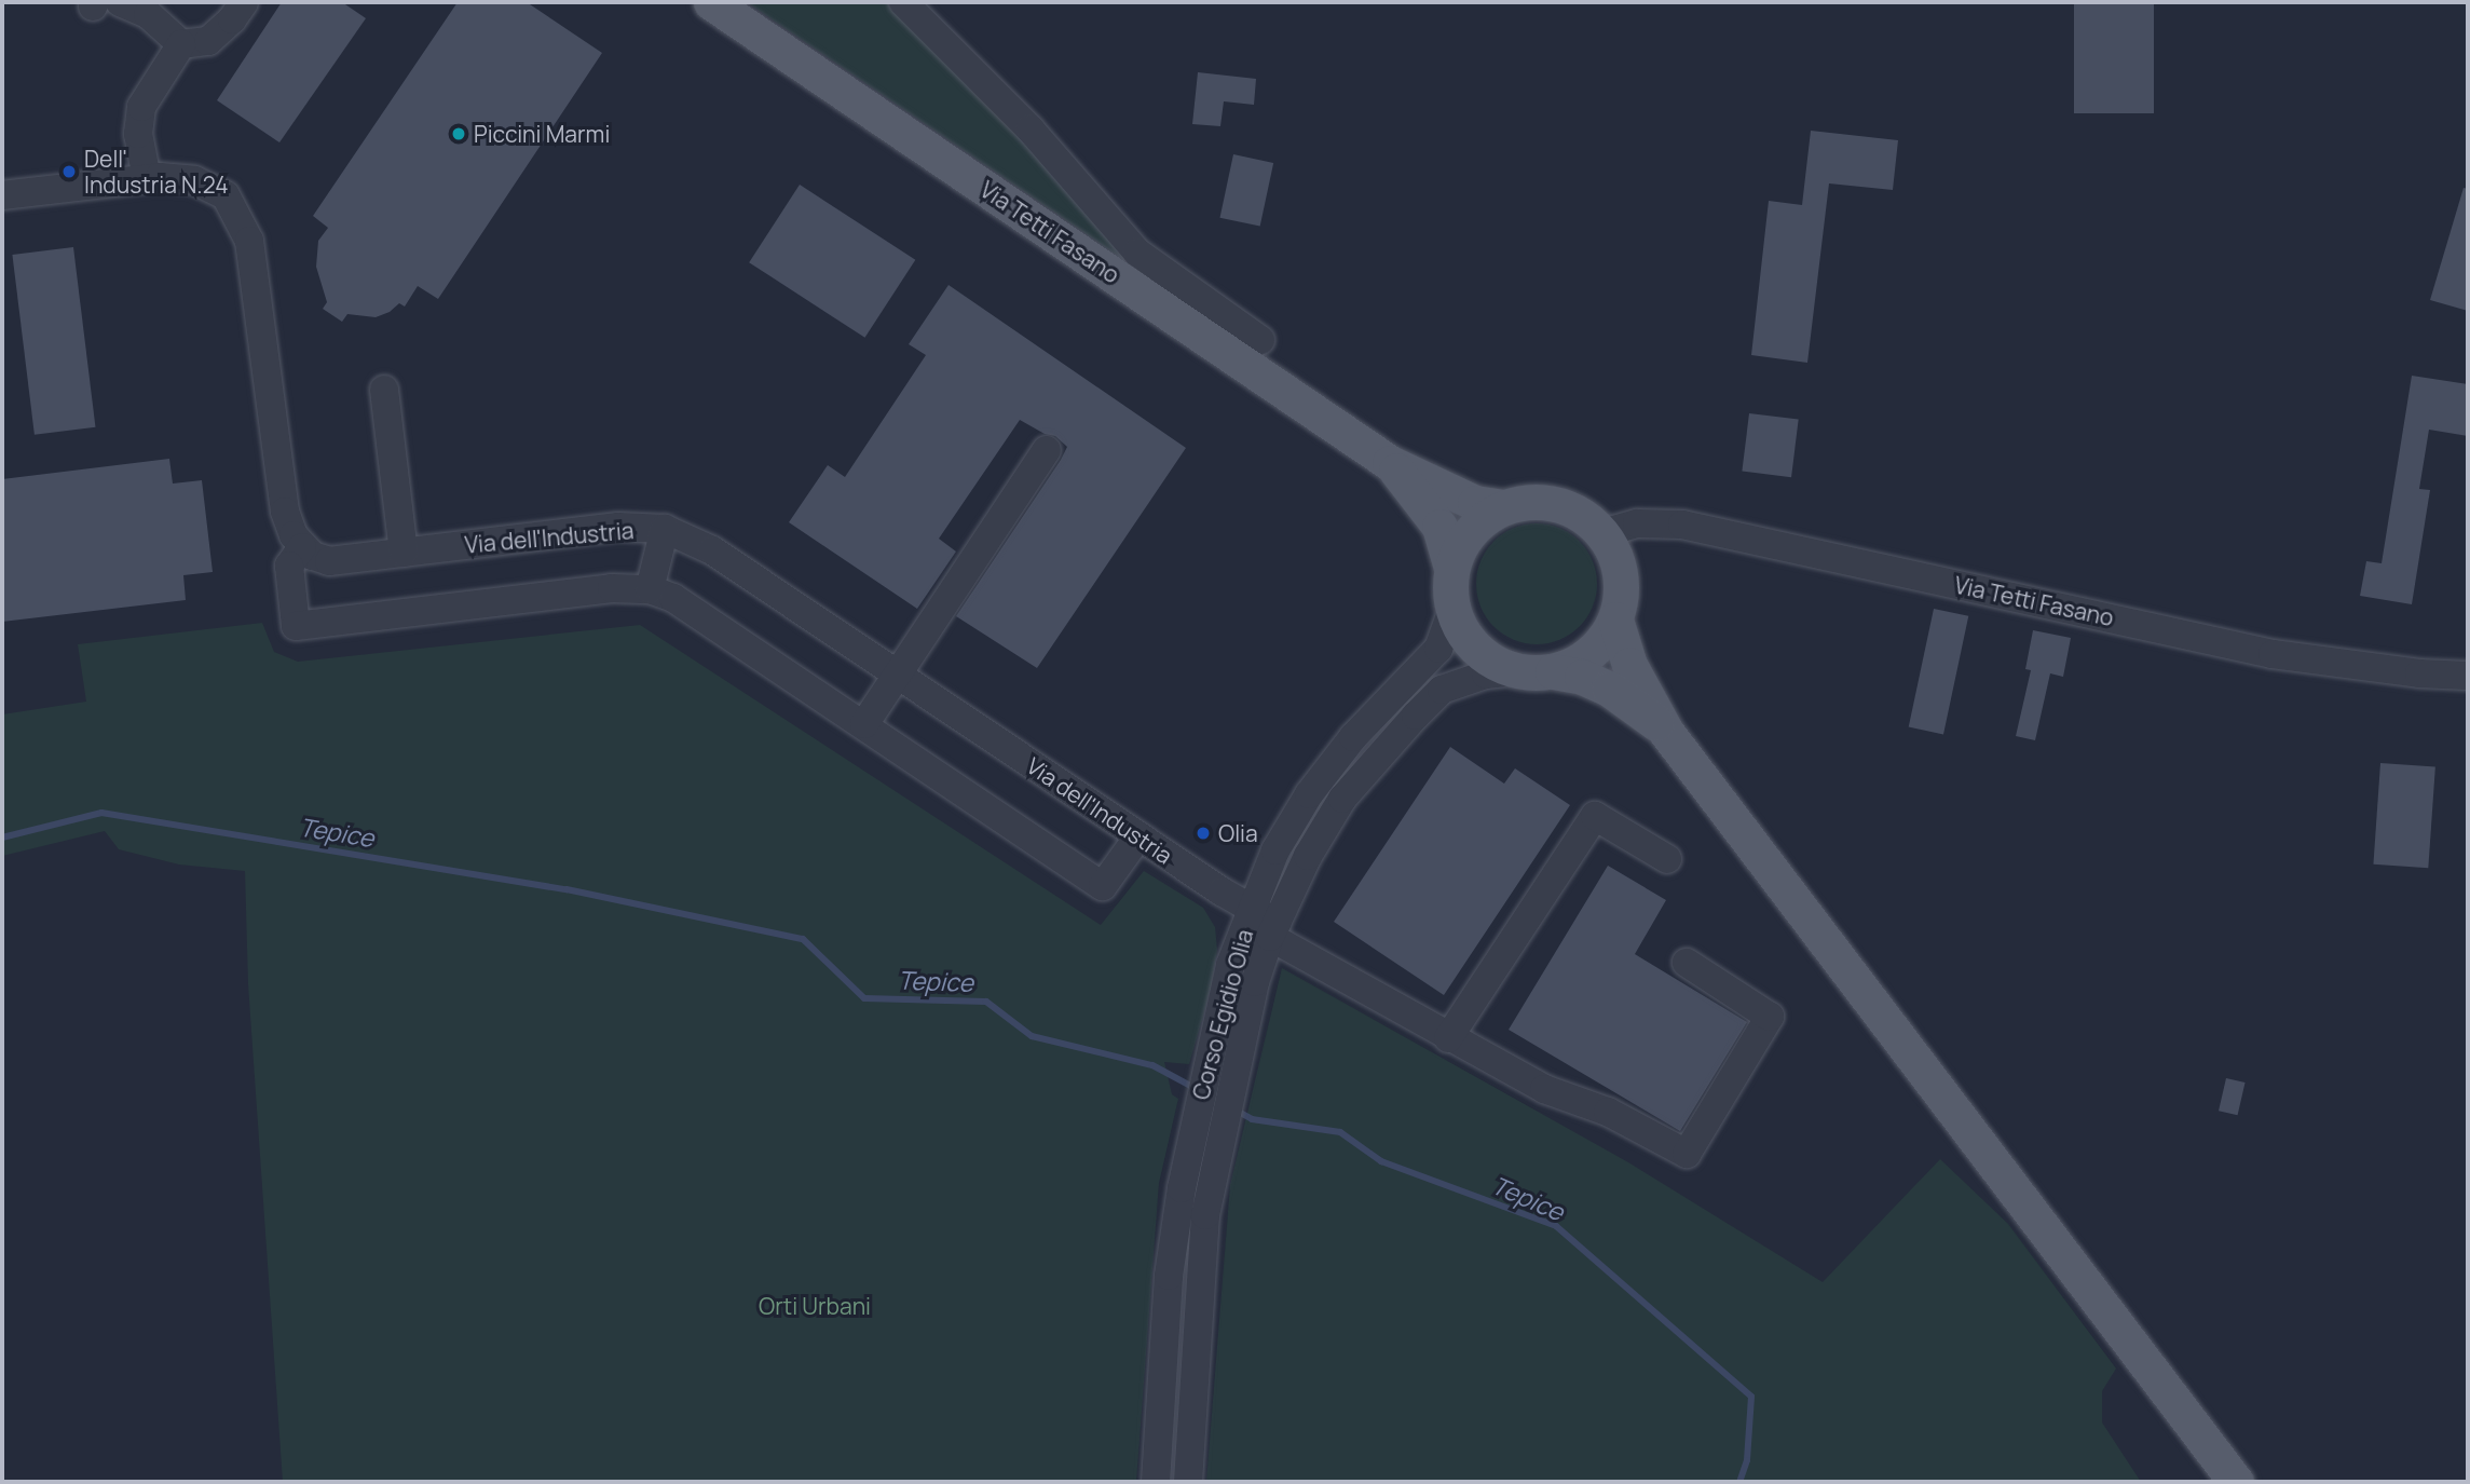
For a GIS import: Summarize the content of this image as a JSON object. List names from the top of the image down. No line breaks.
{"streets":{"main road":["Via Tetti Fasano"],"street":["Via dell'Industria","Corso Egidio Olia"]},"crossings":[["Via Tetti Fasano","Corso Egidio Olia"],["Via dell'Industria","Corso Egidio Olia"]],"water":["Tepice"],"parks":["Orti Urbani"],"places":["Piccini Marmi","Dell' Industria N.24","Olia"]}
